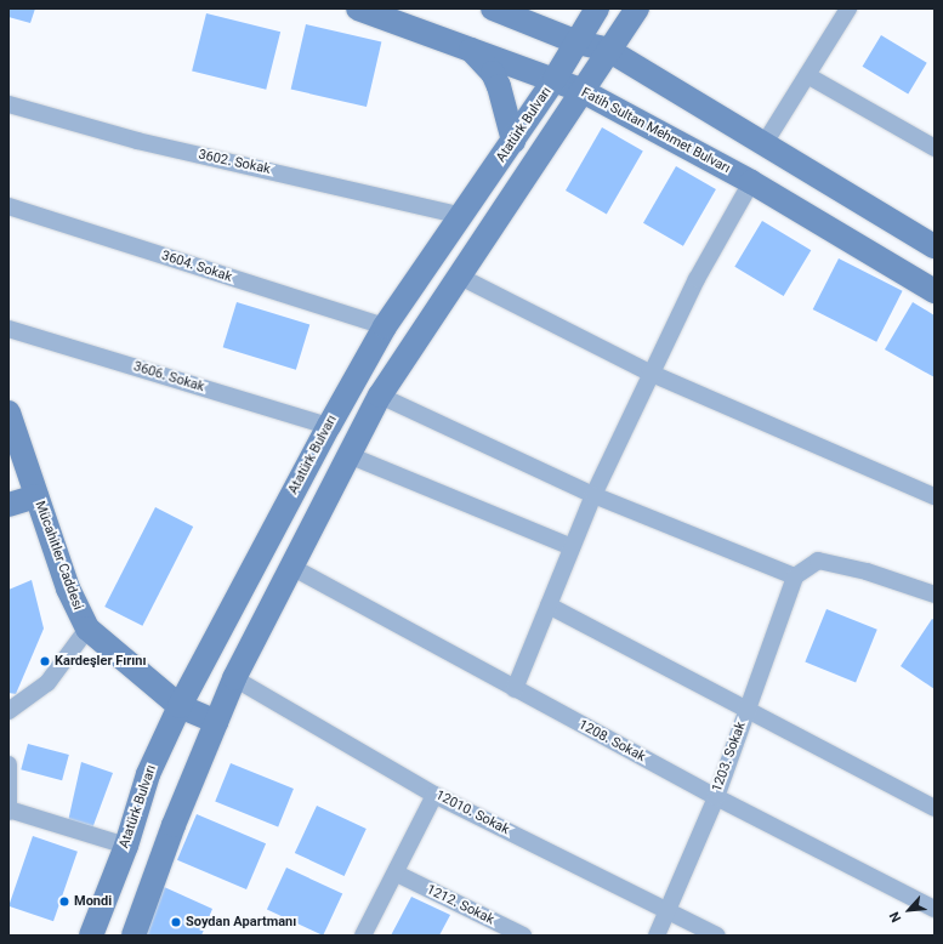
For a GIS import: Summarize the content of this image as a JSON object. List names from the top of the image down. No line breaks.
{"streets":{"main road":["Atatürk Bulvarı","Fatih Sultan Mehmet Bulvarı","Mücahitler Caddesi"],"street":["3602. Sokak","3604. Sokak","3606. Sokak","1208. Sokak","1203. Sokak","12010. Sokak","1212. Sokak"]},"crossings":[["Atatürk Bulvarı","Fatih Sultan Mehmet Bulvarı"],["Atatürk Bulvarı","3602. Sokak"],["Atatürk Bulvarı","3604. Sokak"],["Atatürk Bulvarı","3606. Sokak"],["Atatürk Bulvarı","Mücahitler Caddesi"],["Atatürk Bulvarı","1208. Sokak"],["Atatürk Bulvarı","12010. Sokak"],["1208. Sokak","1203. Sokak"],["1203. Sokak","12010. Sokak"]],"places":["Kardeşler Fırını","Mondi","Soydan Apartmanı"],"north":"bottom left"}
